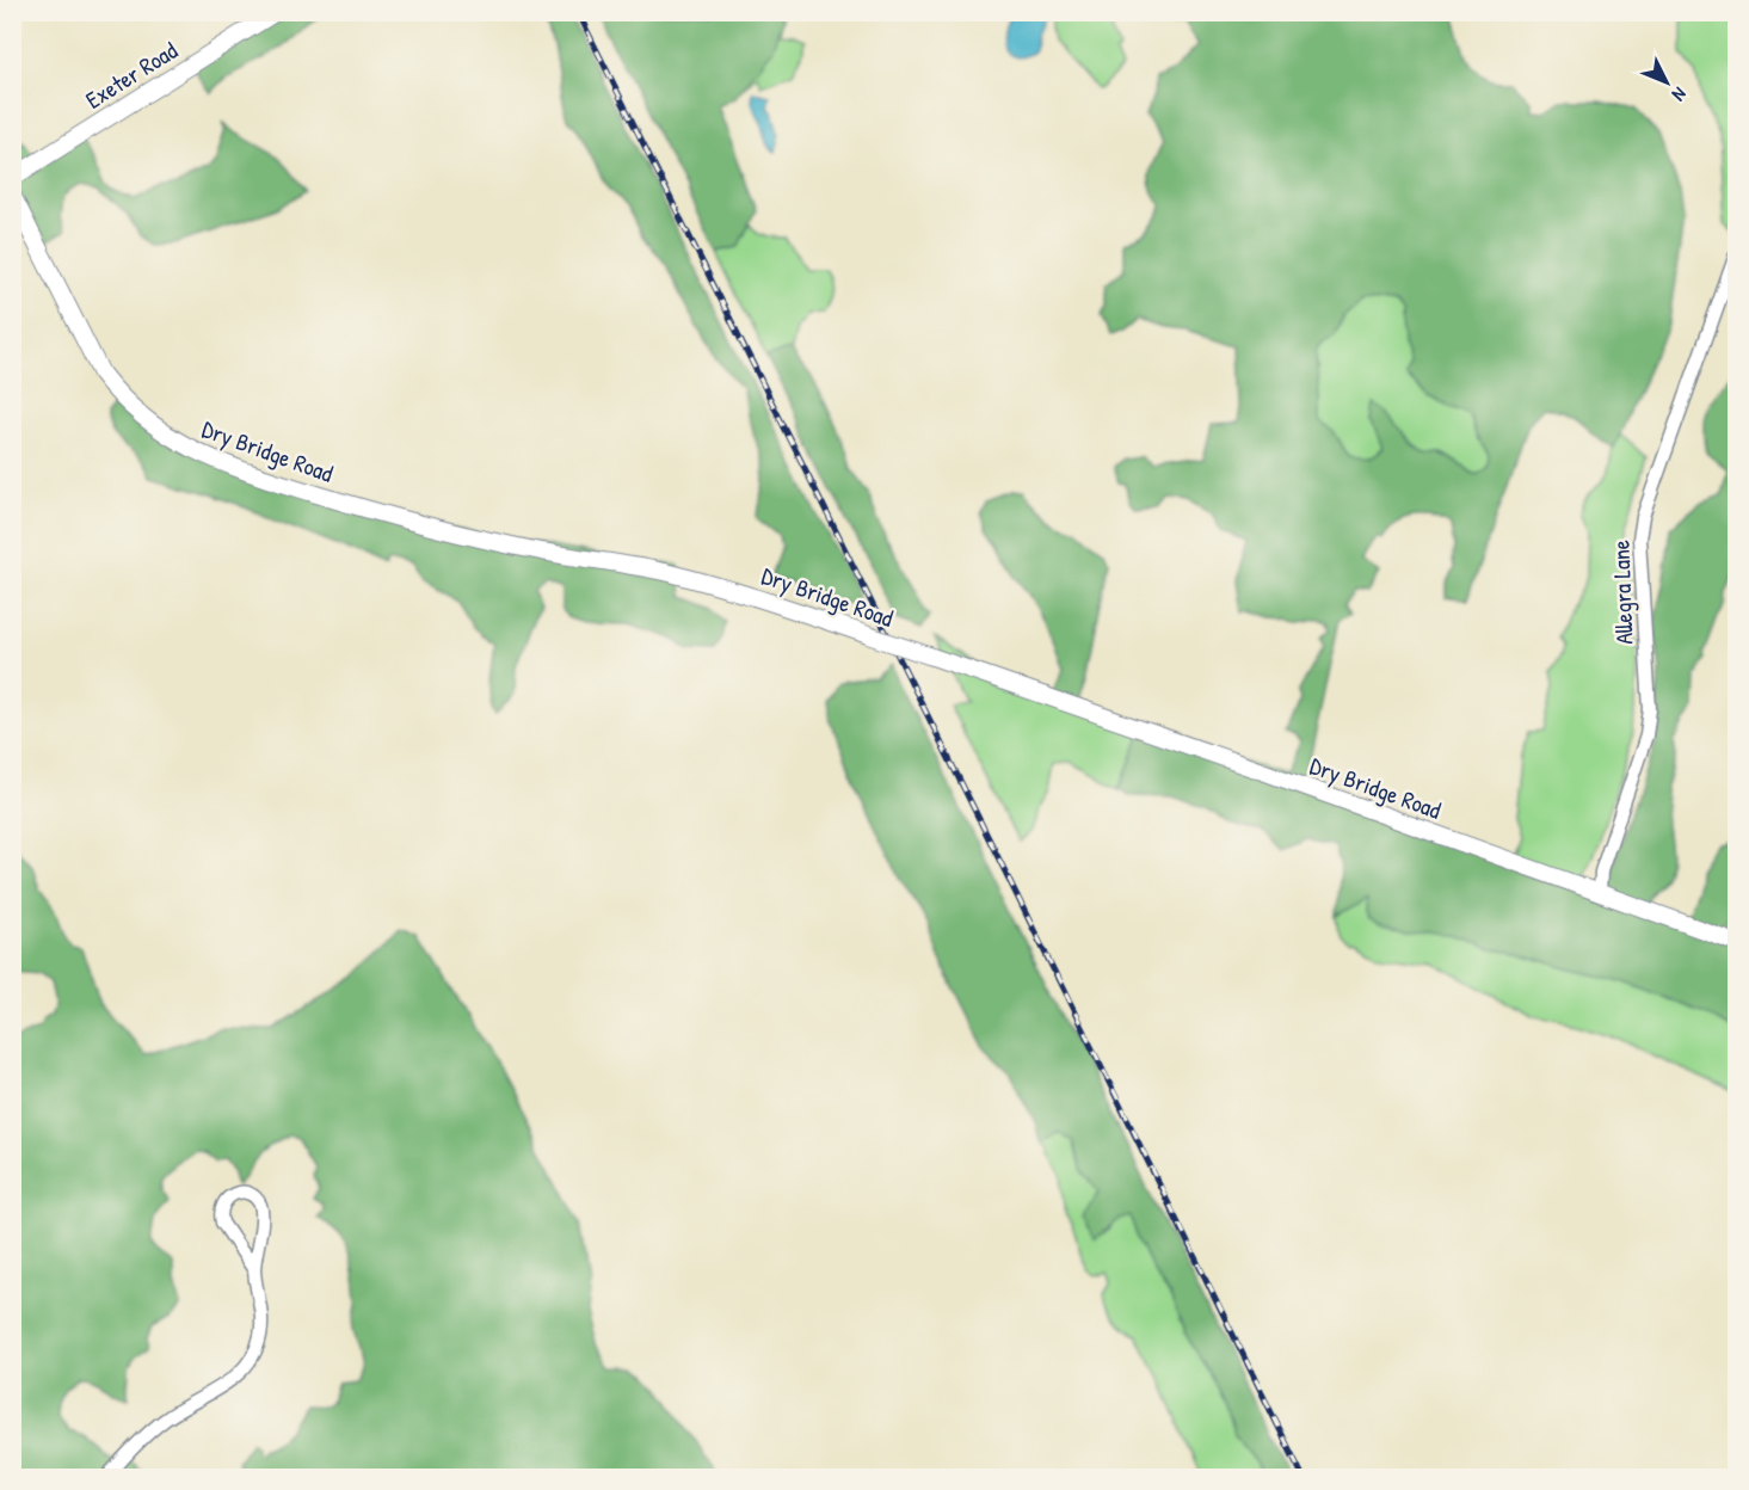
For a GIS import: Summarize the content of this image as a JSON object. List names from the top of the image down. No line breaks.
{"streets":{"street":["Exeter Road","Dry Bridge Road","Allegra Lane"]},"crossings":[["Dry Bridge Road","Allegra Lane"]],"north":"bottom right"}
